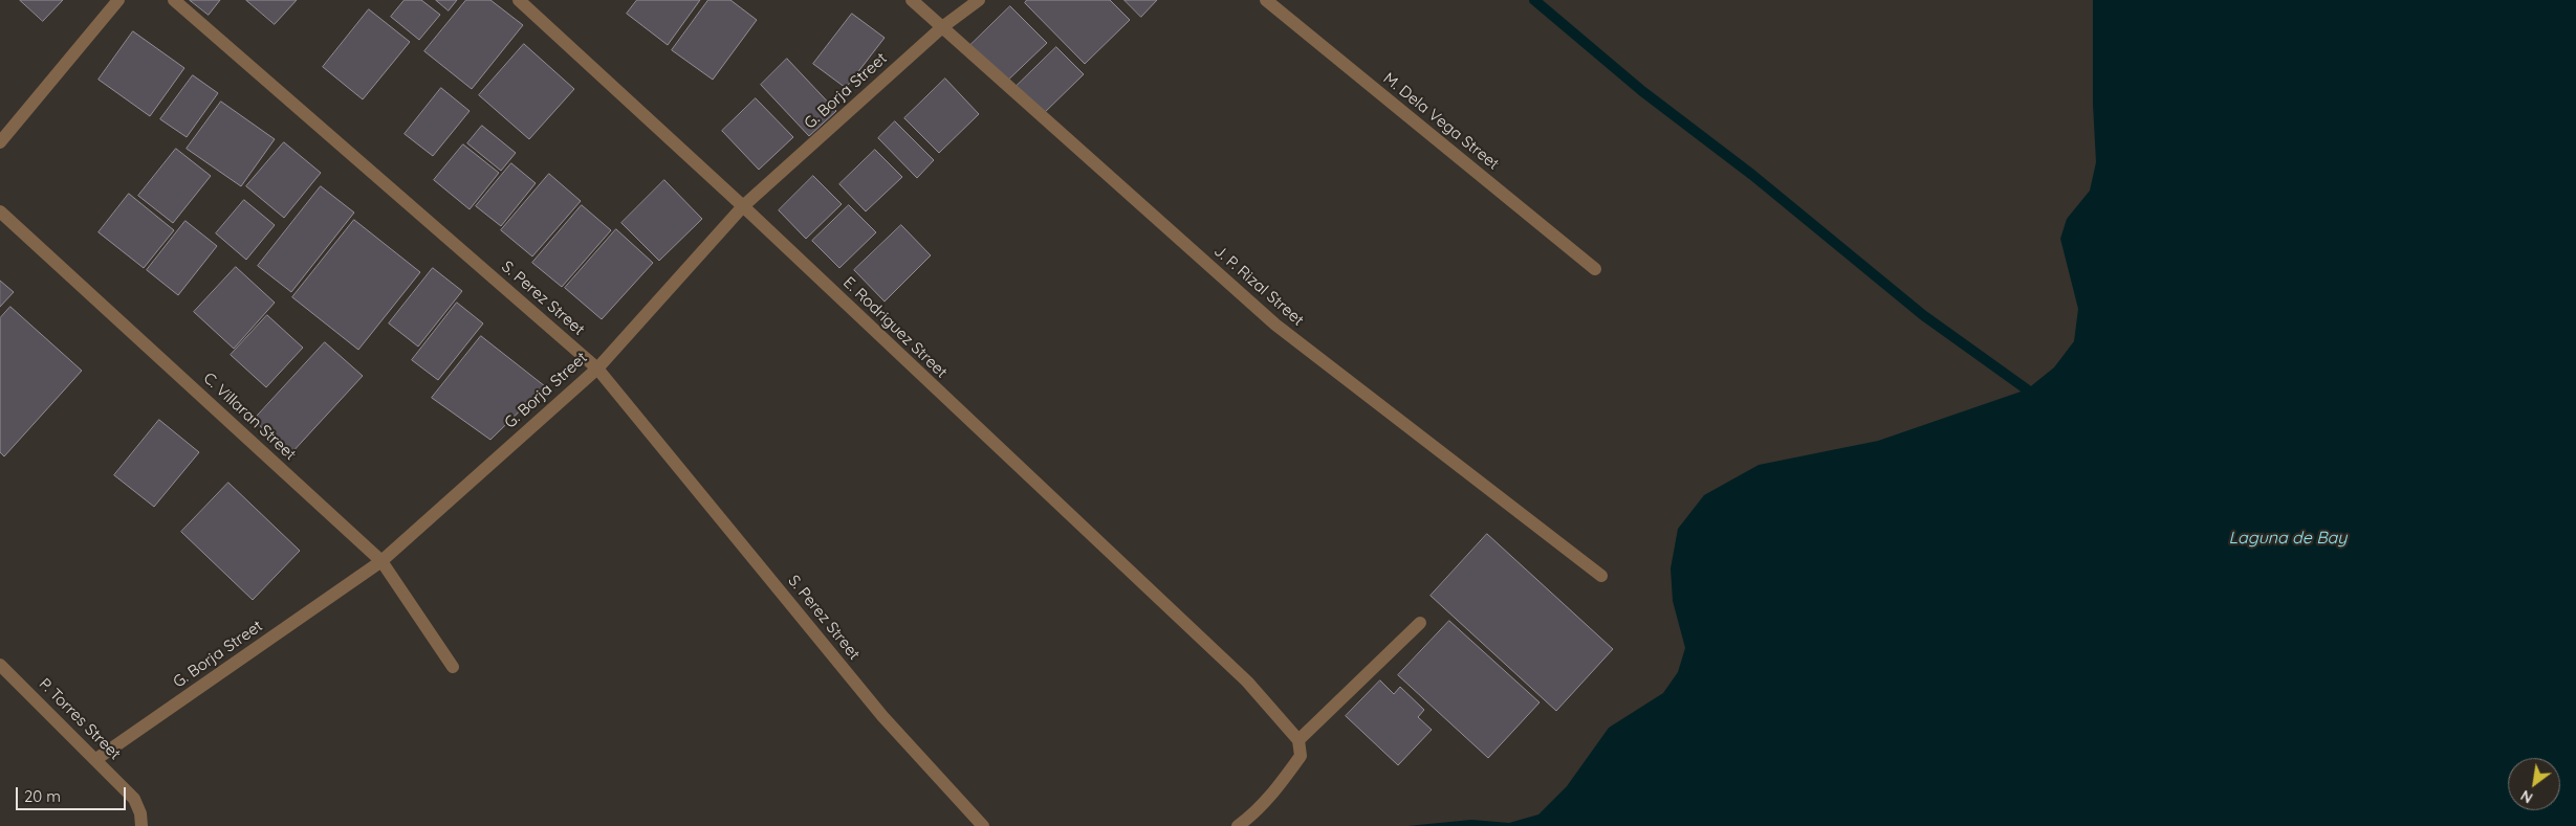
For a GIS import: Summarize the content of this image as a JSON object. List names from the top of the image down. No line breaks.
{"streets":{"street":["G. Borja Street","M. Dela Vega Street","J. P. Rizal Street","S. Perez Street","E. Rodriguez Street","C. Villaran Street","P. Torres Street"]},"crossings":[["G. Borja Street","J. P. Rizal Street"],["G. Borja Street","S. Perez Street"],["G. Borja Street","E. Rodriguez Street"],["G. Borja Street","C. Villaran Street"],["G. Borja Street","P. Torres Street"]],"water":["Laguna de Bay"],"scale_bar":"20 m","north":"bottom left"}
